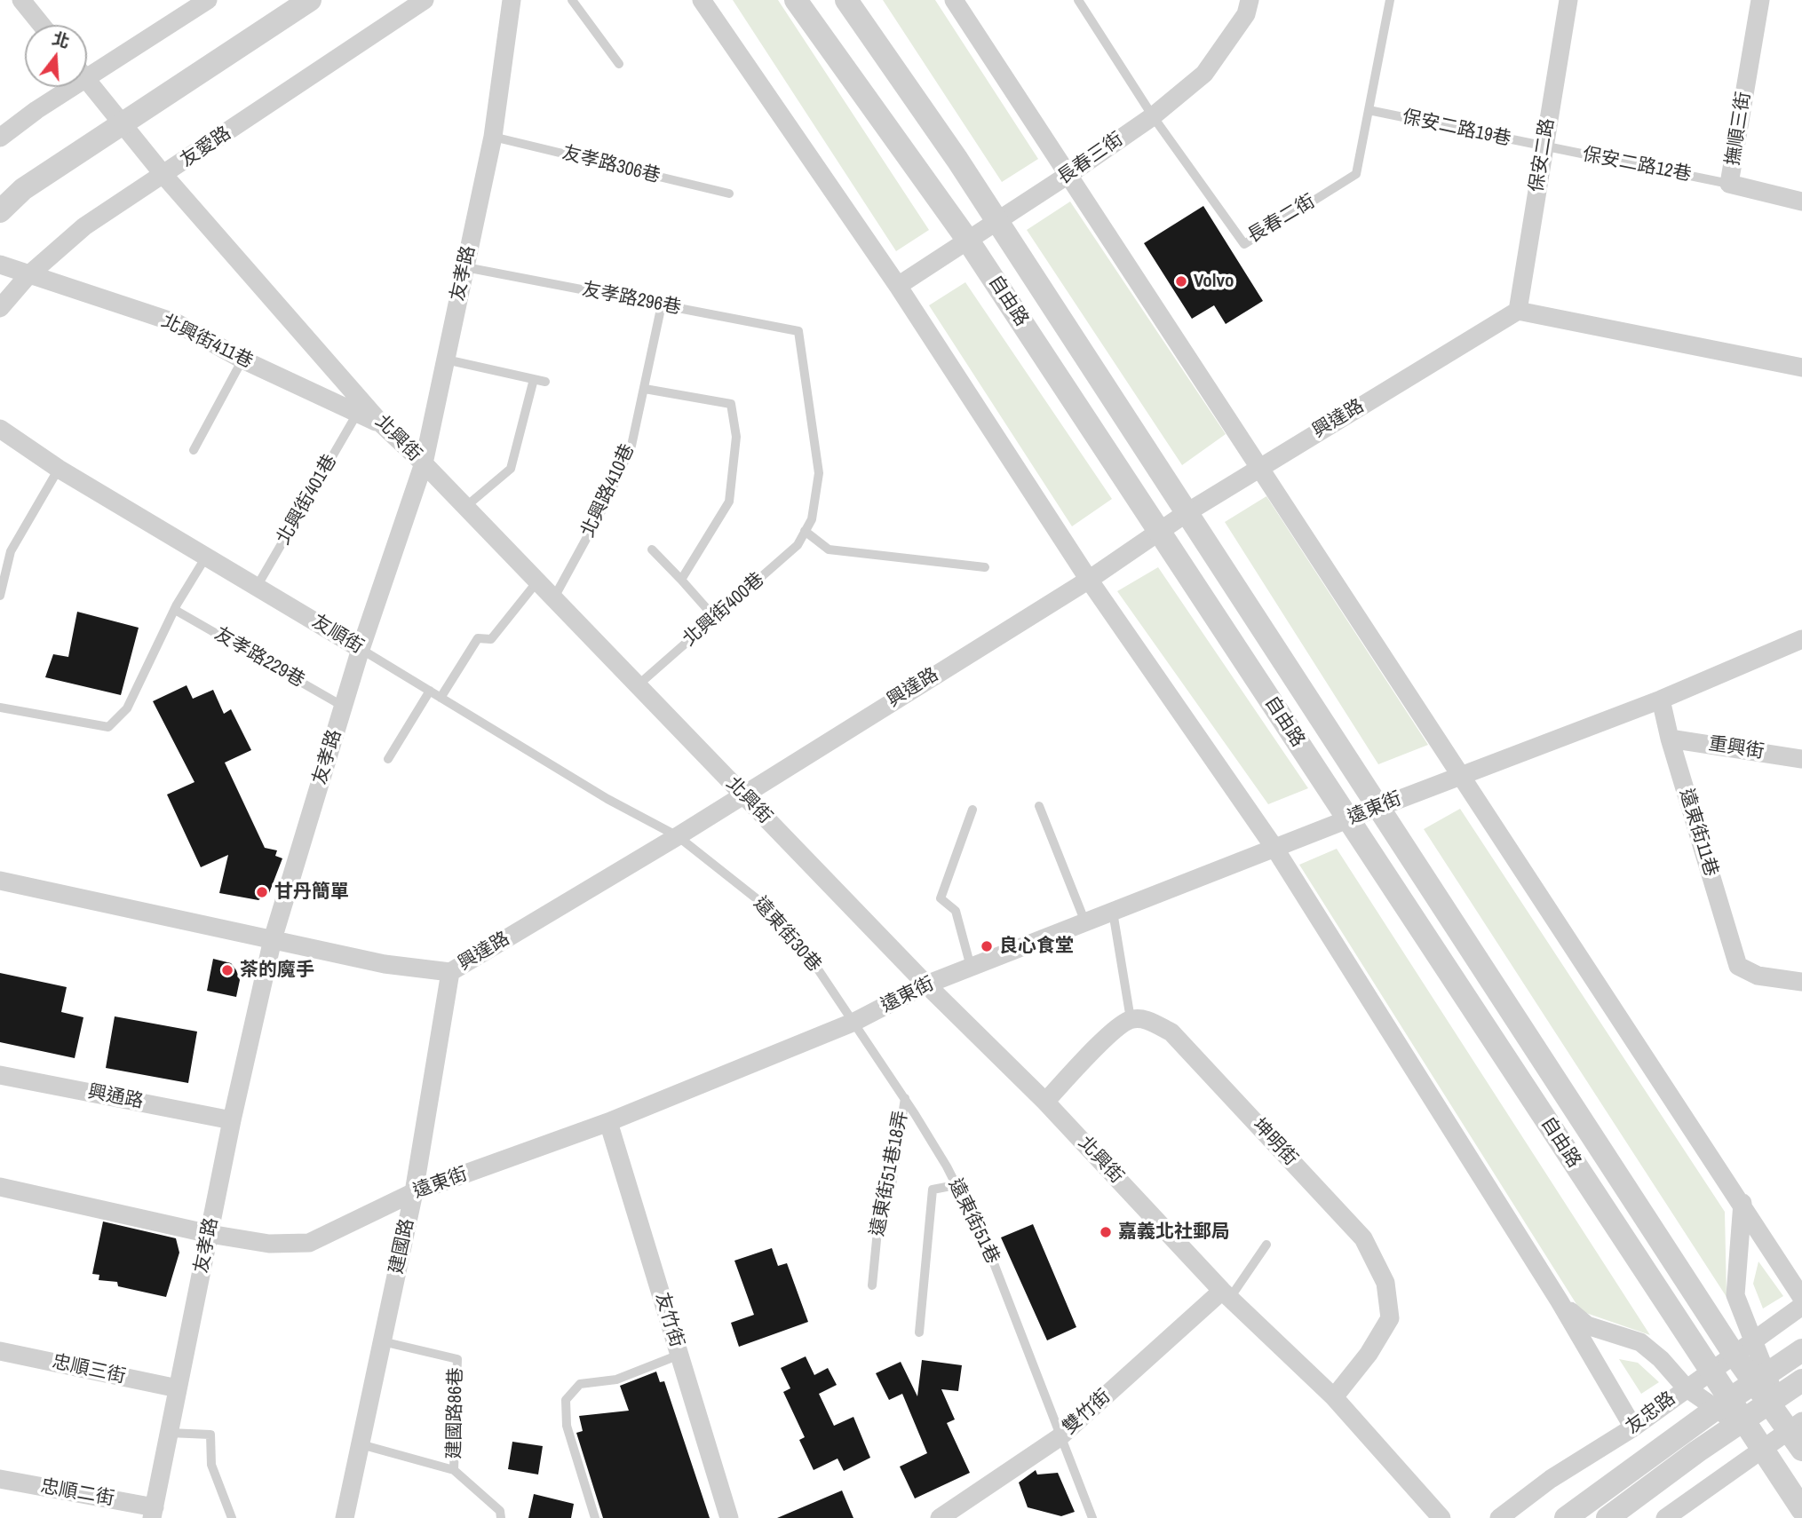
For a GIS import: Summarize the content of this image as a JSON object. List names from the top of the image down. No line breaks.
{"streets":{"street":["撫順三街","友愛路","保安二路","長春三街","友孝路","自由路","北興街411巷","興達路","北興街","友順街","重興街","遠東街","遠東街11巷","興通路","坤明街","建國路","友竹街","忠順三街","雙竹街","友忠路","忠順二街"],"lane":["保安二路19巷","友孝路306巷","保安二路12巷","長春二街","友孝路296巷","北興路410巷","北興街401巷","北興街400巷","友孝路229巷","遠東街30巷","遠東街51巷18弄","遠東街51巷","建國路86巷"]},"crossings":[["保安二路19巷","保安二路"],["保安二路19巷","保安二路12巷"],["保安二路19巷","長春二街"],["撫順三街","保安二路12巷"],["友愛路","北興街411巷"],["友愛路","北興街"],["保安二路","保安二路12巷"],["保安二路","興達路"],["長春三街","長春二街"],["長春三街","自由路"],["友孝路306巷","友孝路"],["友孝路","友孝路296巷"],["友孝路","興達路"],["友孝路","北興街"],["友孝路","友順街"],["友孝路","友孝路229巷"],["友孝路","遠東街"],["友孝路","興通路"],["友孝路","忠順三街"],["友孝路","忠順二街"],["友孝路296巷","北興路410巷"],["友孝路296巷","北興街400巷"],["自由路","興達路"],["自由路","遠東街"],["自由路","友忠路"],["北興街411巷","北興街"],["北興街411巷","北興街401巷"],["興達路","北興街"],["興達路","友順街"],["興達路","遠東街30巷"],["興達路","建國路"],["北興街","北興路410巷"],["北興街","北興街400巷"],["北興街","遠東街"],["北興街","坤明街"],["北興街","雙竹街"],["北興街401巷","友順街"],["友順街","遠東街30巷"],["重興街","遠東街11巷"],["遠東街","遠東街11巷"],["遠東街","遠東街30巷"],["遠東街","遠東街51巷"],["遠東街","建國路"],["遠東街","友竹街"],["遠東街30巷","遠東街51巷"],["遠東街51巷18弄","遠東街51巷"],["遠東街51巷","雙竹街"],["建國路","建國路86巷"]],"places":["Volvo","甘丹簡單","良心食堂","茶的魔手","嘉義北社郵局"],"north":"top"}
